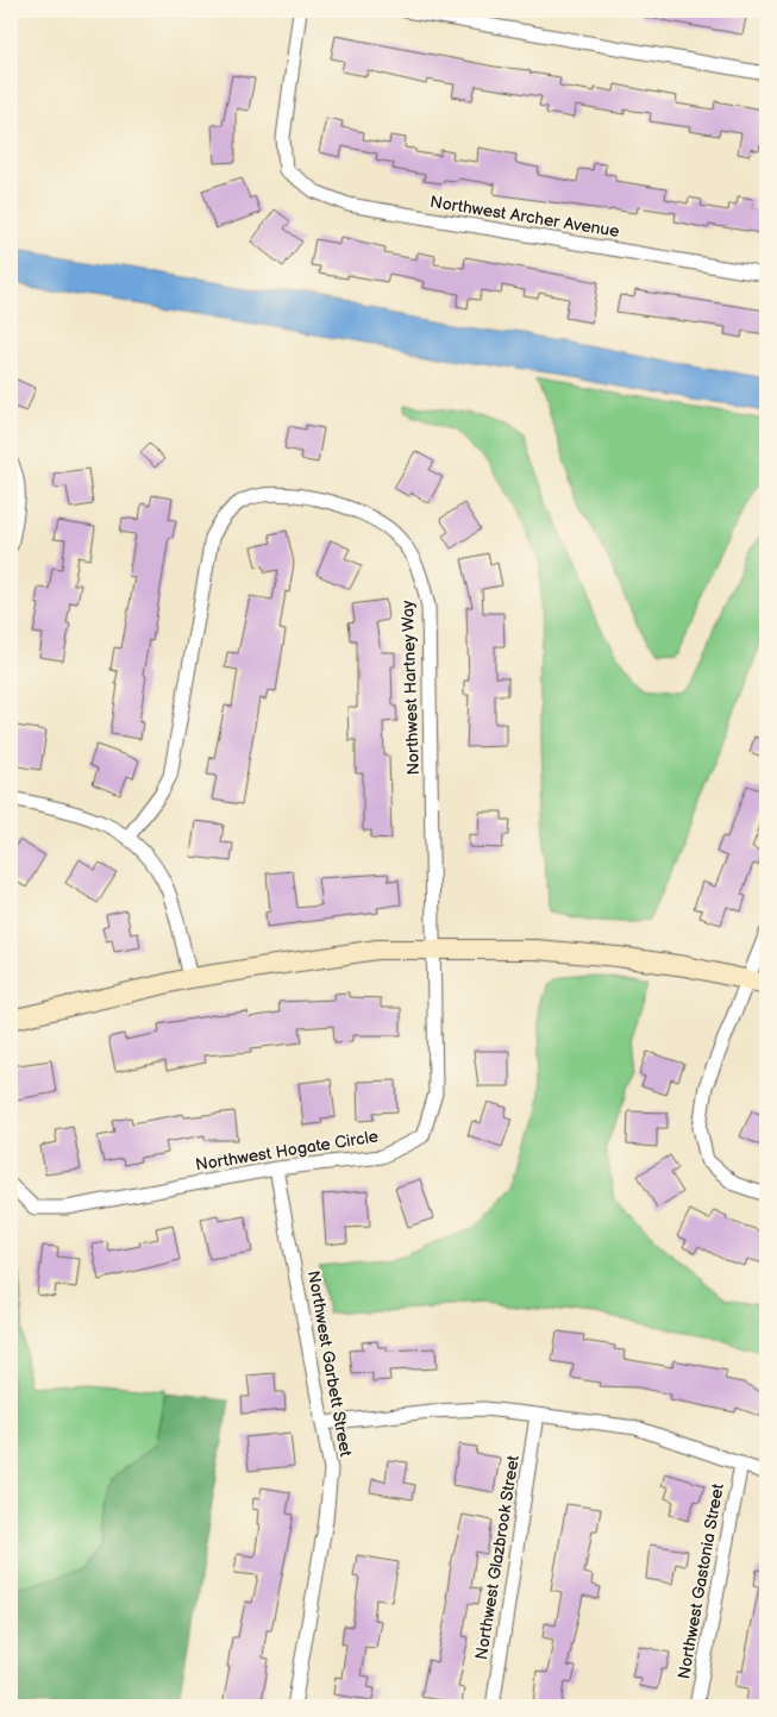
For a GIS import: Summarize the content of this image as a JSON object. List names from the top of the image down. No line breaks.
{"streets":{"street":["Northwest Archer Avenue","Northwest Hartney Way","Northwest Hogate Circle","Northwest Garbett Street","Northwest Glazbrook Street","Northwest Gastonia Street"]},"crossings":[["Northwest Hartney Way","Northwest Hogate Circle"],["Northwest Hogate Circle","Northwest Garbett Street"]]}
